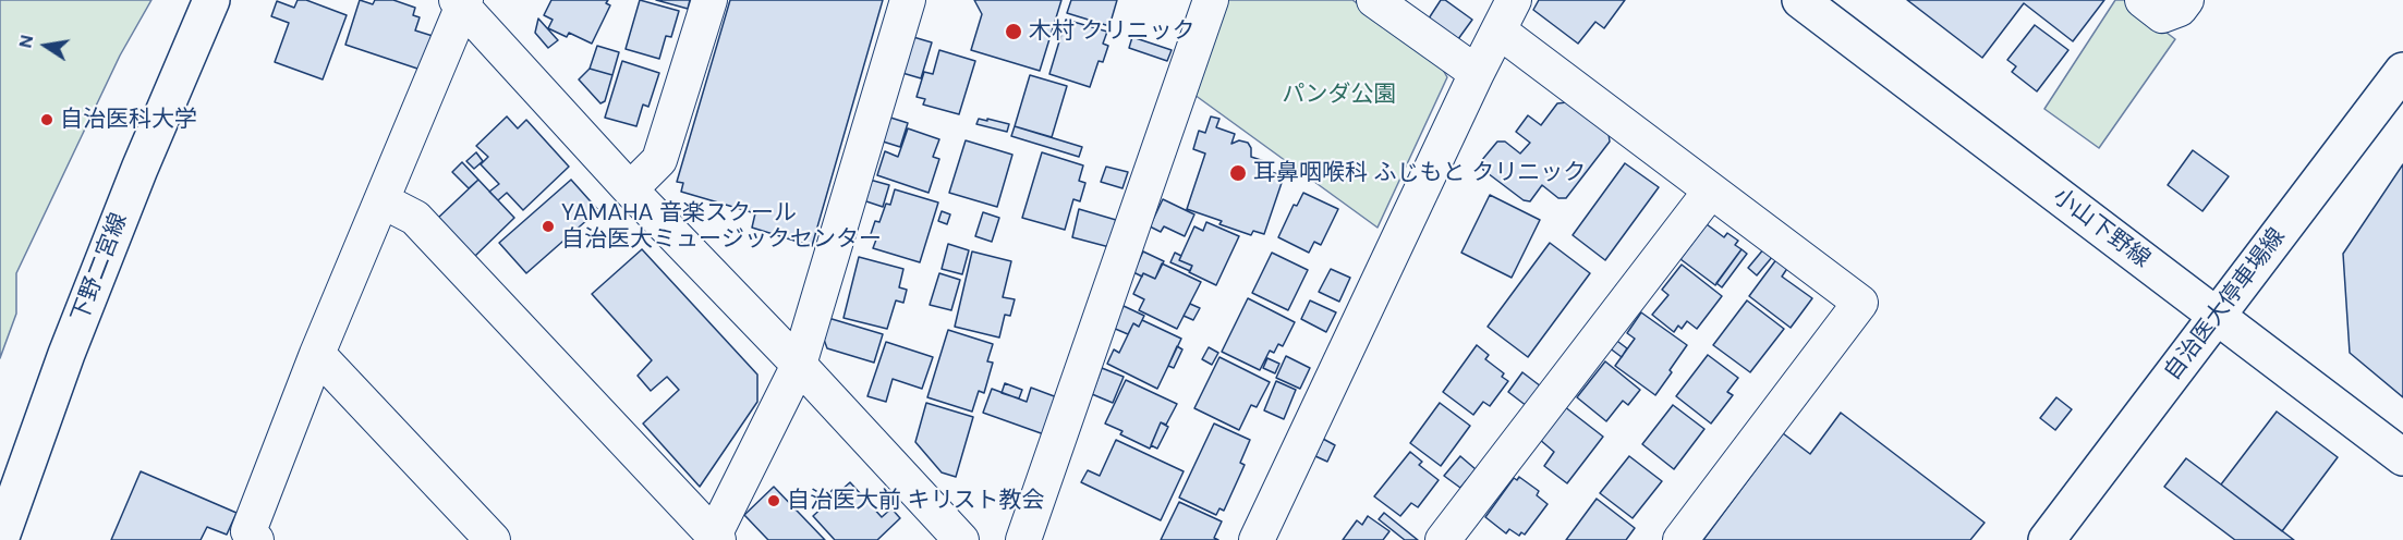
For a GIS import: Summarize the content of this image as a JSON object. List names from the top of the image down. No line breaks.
{"streets":{"main road":["小山下野線","下野二宮線","自治医大停車場線"]},"crossings":[["小山下野線","自治医大停車場線"]],"parks":["パンダ公園"],"places":["木村 クリニック","自治医科大学","耳鼻咽喉科 ふじもと クリニック","YAMAHA 音楽スクール 自治医大ミュージックセンター","自治医大前 キリスト教会"],"north":"left"}
